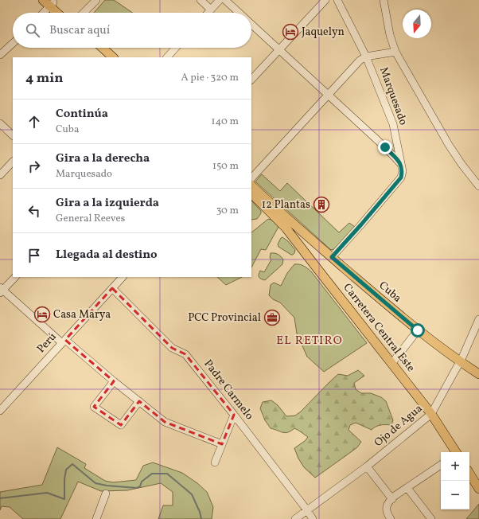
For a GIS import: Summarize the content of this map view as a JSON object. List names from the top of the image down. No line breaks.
{"streets":{"main road":["Cuba","Carretera Central Este"],"street":["Marquesado","Perú","Padre Carmelo","Ojo de Agua"]},"crossings":[["Marquesado","Cuba"],["Cuba","Ojo de Agua"],["Carretera Central Este","Ojo de Agua"],["Perú","Padre Carmelo"],["Padre Carmelo","Ojo de Agua"]],"districts":["EL RETIRO"],"places":{"hotel":["Jaquelyn","Casa Marya"],"building":["12 Plantas"],"office":["PCC Provincial"]},"north":"bottom","page":{"search":"Buscar aquí","heading":["4 min","A pie · 320 m"],"list":[["Continúa","Cuba","140 m"],["Gira a la derecha","Marquesado","150 m"],["Gira a la izquierda","General Reeves","30 m"],"Llegada al destino"],"map_buttons":["+","−"]}}
